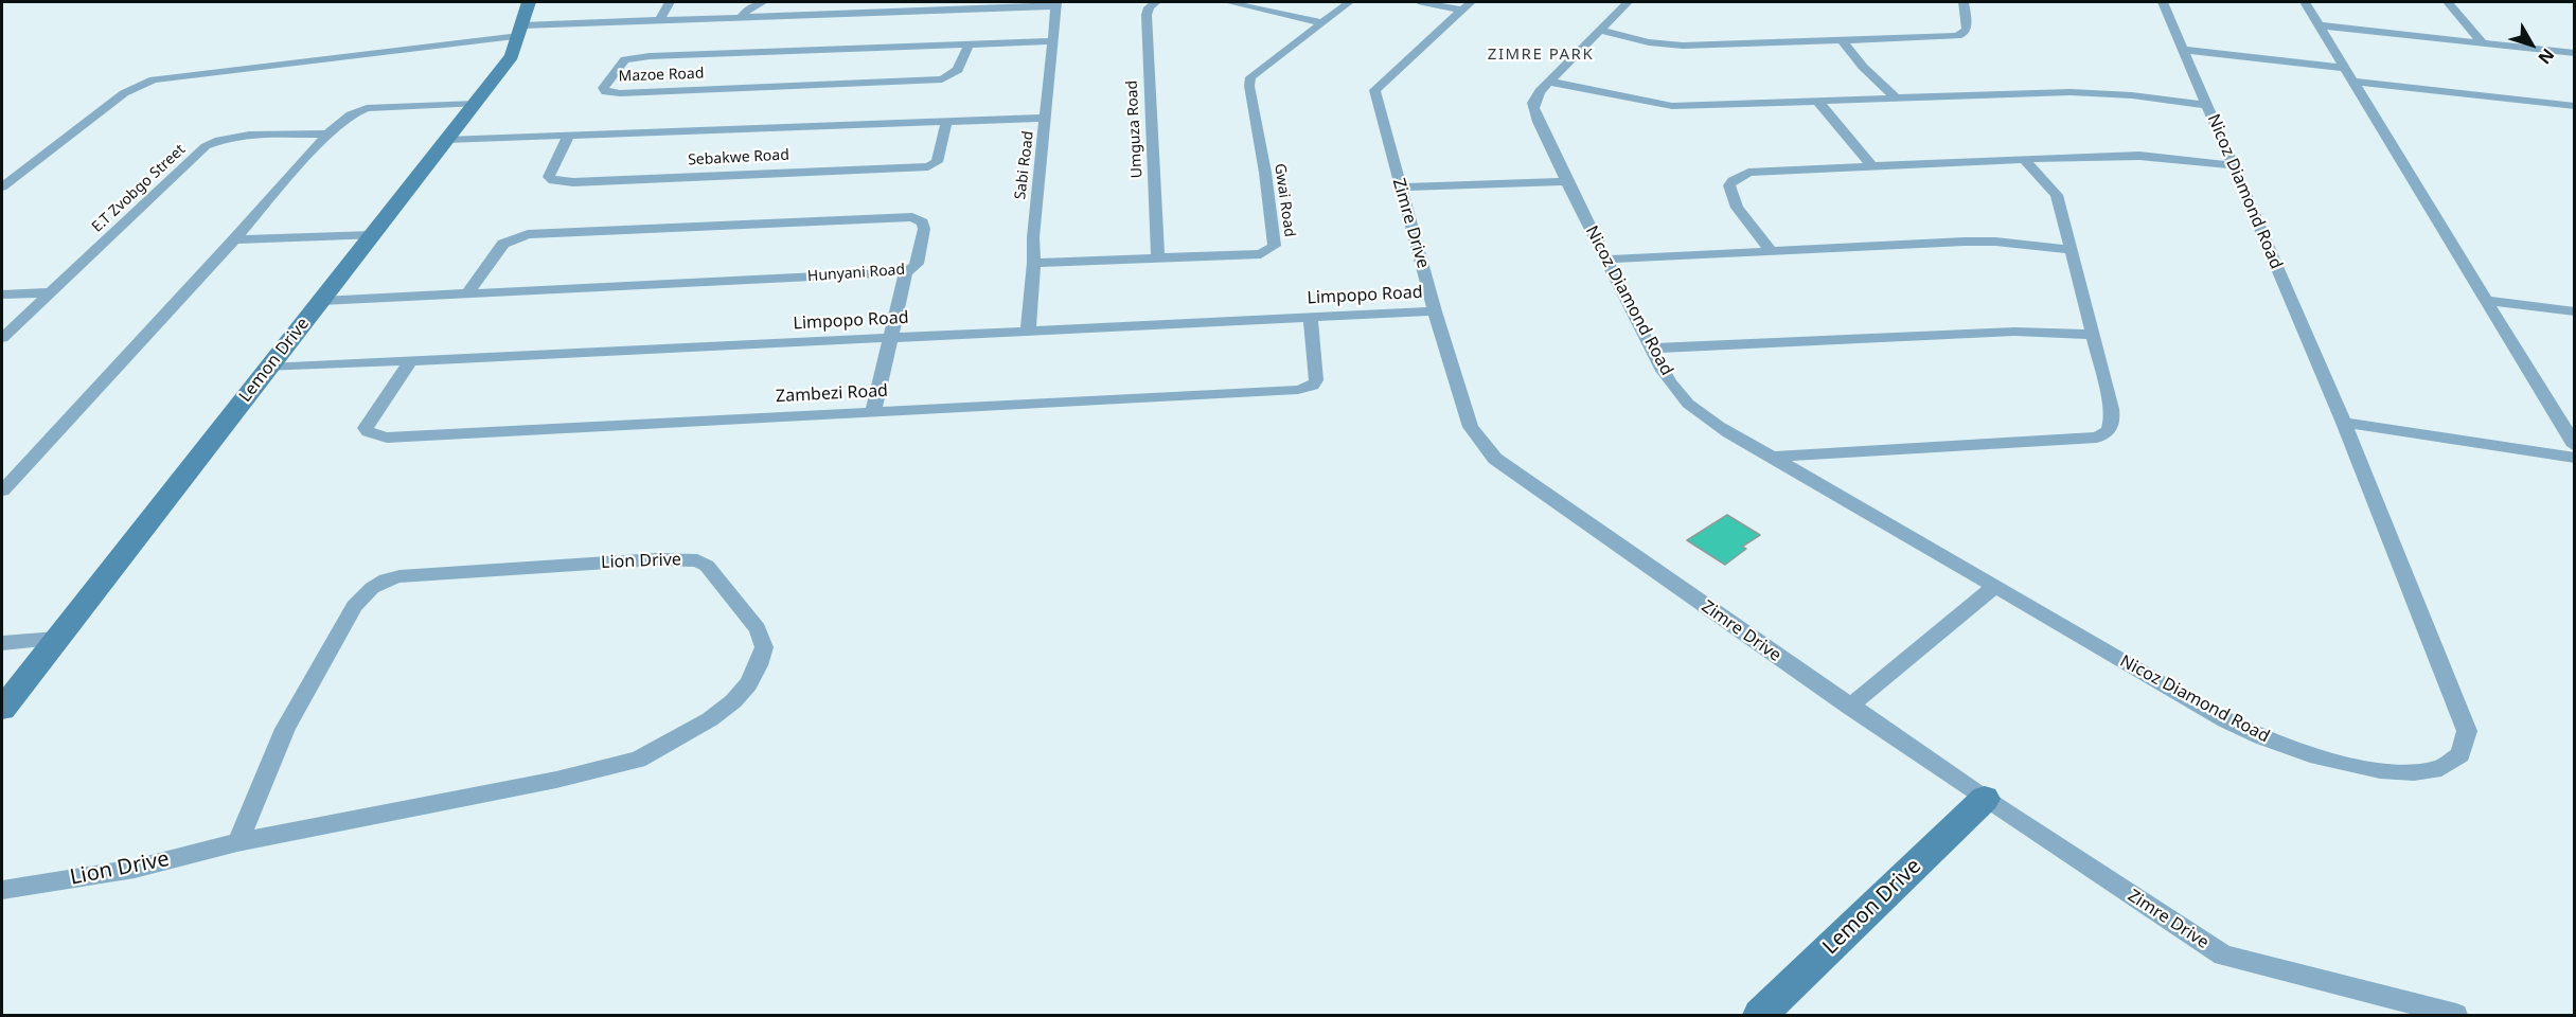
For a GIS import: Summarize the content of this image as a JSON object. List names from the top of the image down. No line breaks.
{"streets":{"street":["Mazoe Road","Umguza Road","Sebakwe Road","Sabi Road","E.T Zvobgo Street","Nicoz Diamond Road","Gwai Road","Zimre Drive","Hunyani Road","Limpopo Road","Lemon Drive","Zambezi Road","Lion Drive"]},"crossings":[["Mazoe Road","Sabi Road"],["Umguza Road","Gwai Road"],["Sebakwe Road","Sabi Road"],["Sebakwe Road","Lemon Drive"],["Sabi Road","Gwai Road"],["Sabi Road","Limpopo Road"],["Zimre Drive","Limpopo Road"],["Zimre Drive","Lemon Drive"],["Hunyani Road","Lemon Drive"],["Limpopo Road","Lemon Drive"],["Limpopo Road","Zambezi Road"]],"districts":["ZIMRE PARK"],"north":"bottom right"}
